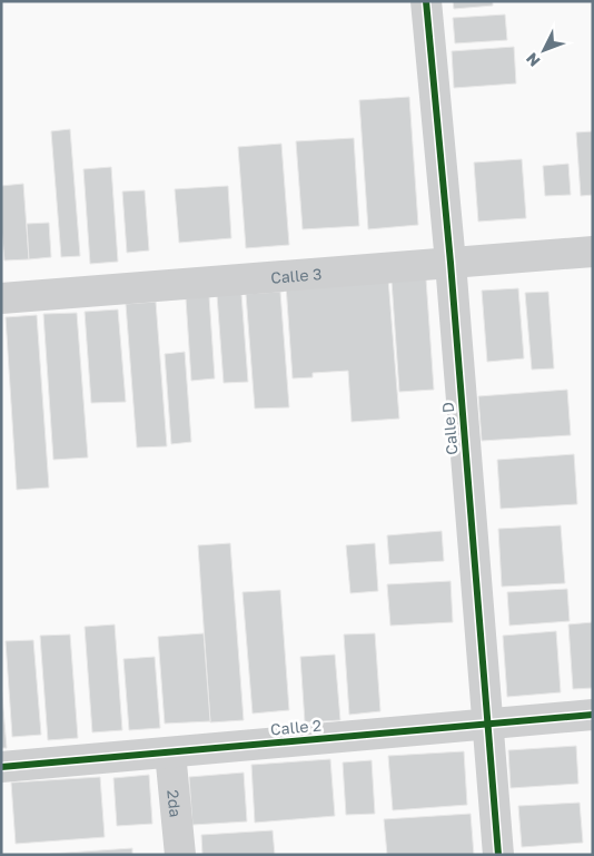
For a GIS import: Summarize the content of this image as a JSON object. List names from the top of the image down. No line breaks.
{"streets":{"street":["Calle 3","Calle D","Calle 2","2da"]},"crossings":[["Calle 3","Calle D"],["Calle D","Calle 2"],["Calle 2","2da"]],"north":"bottom left"}
